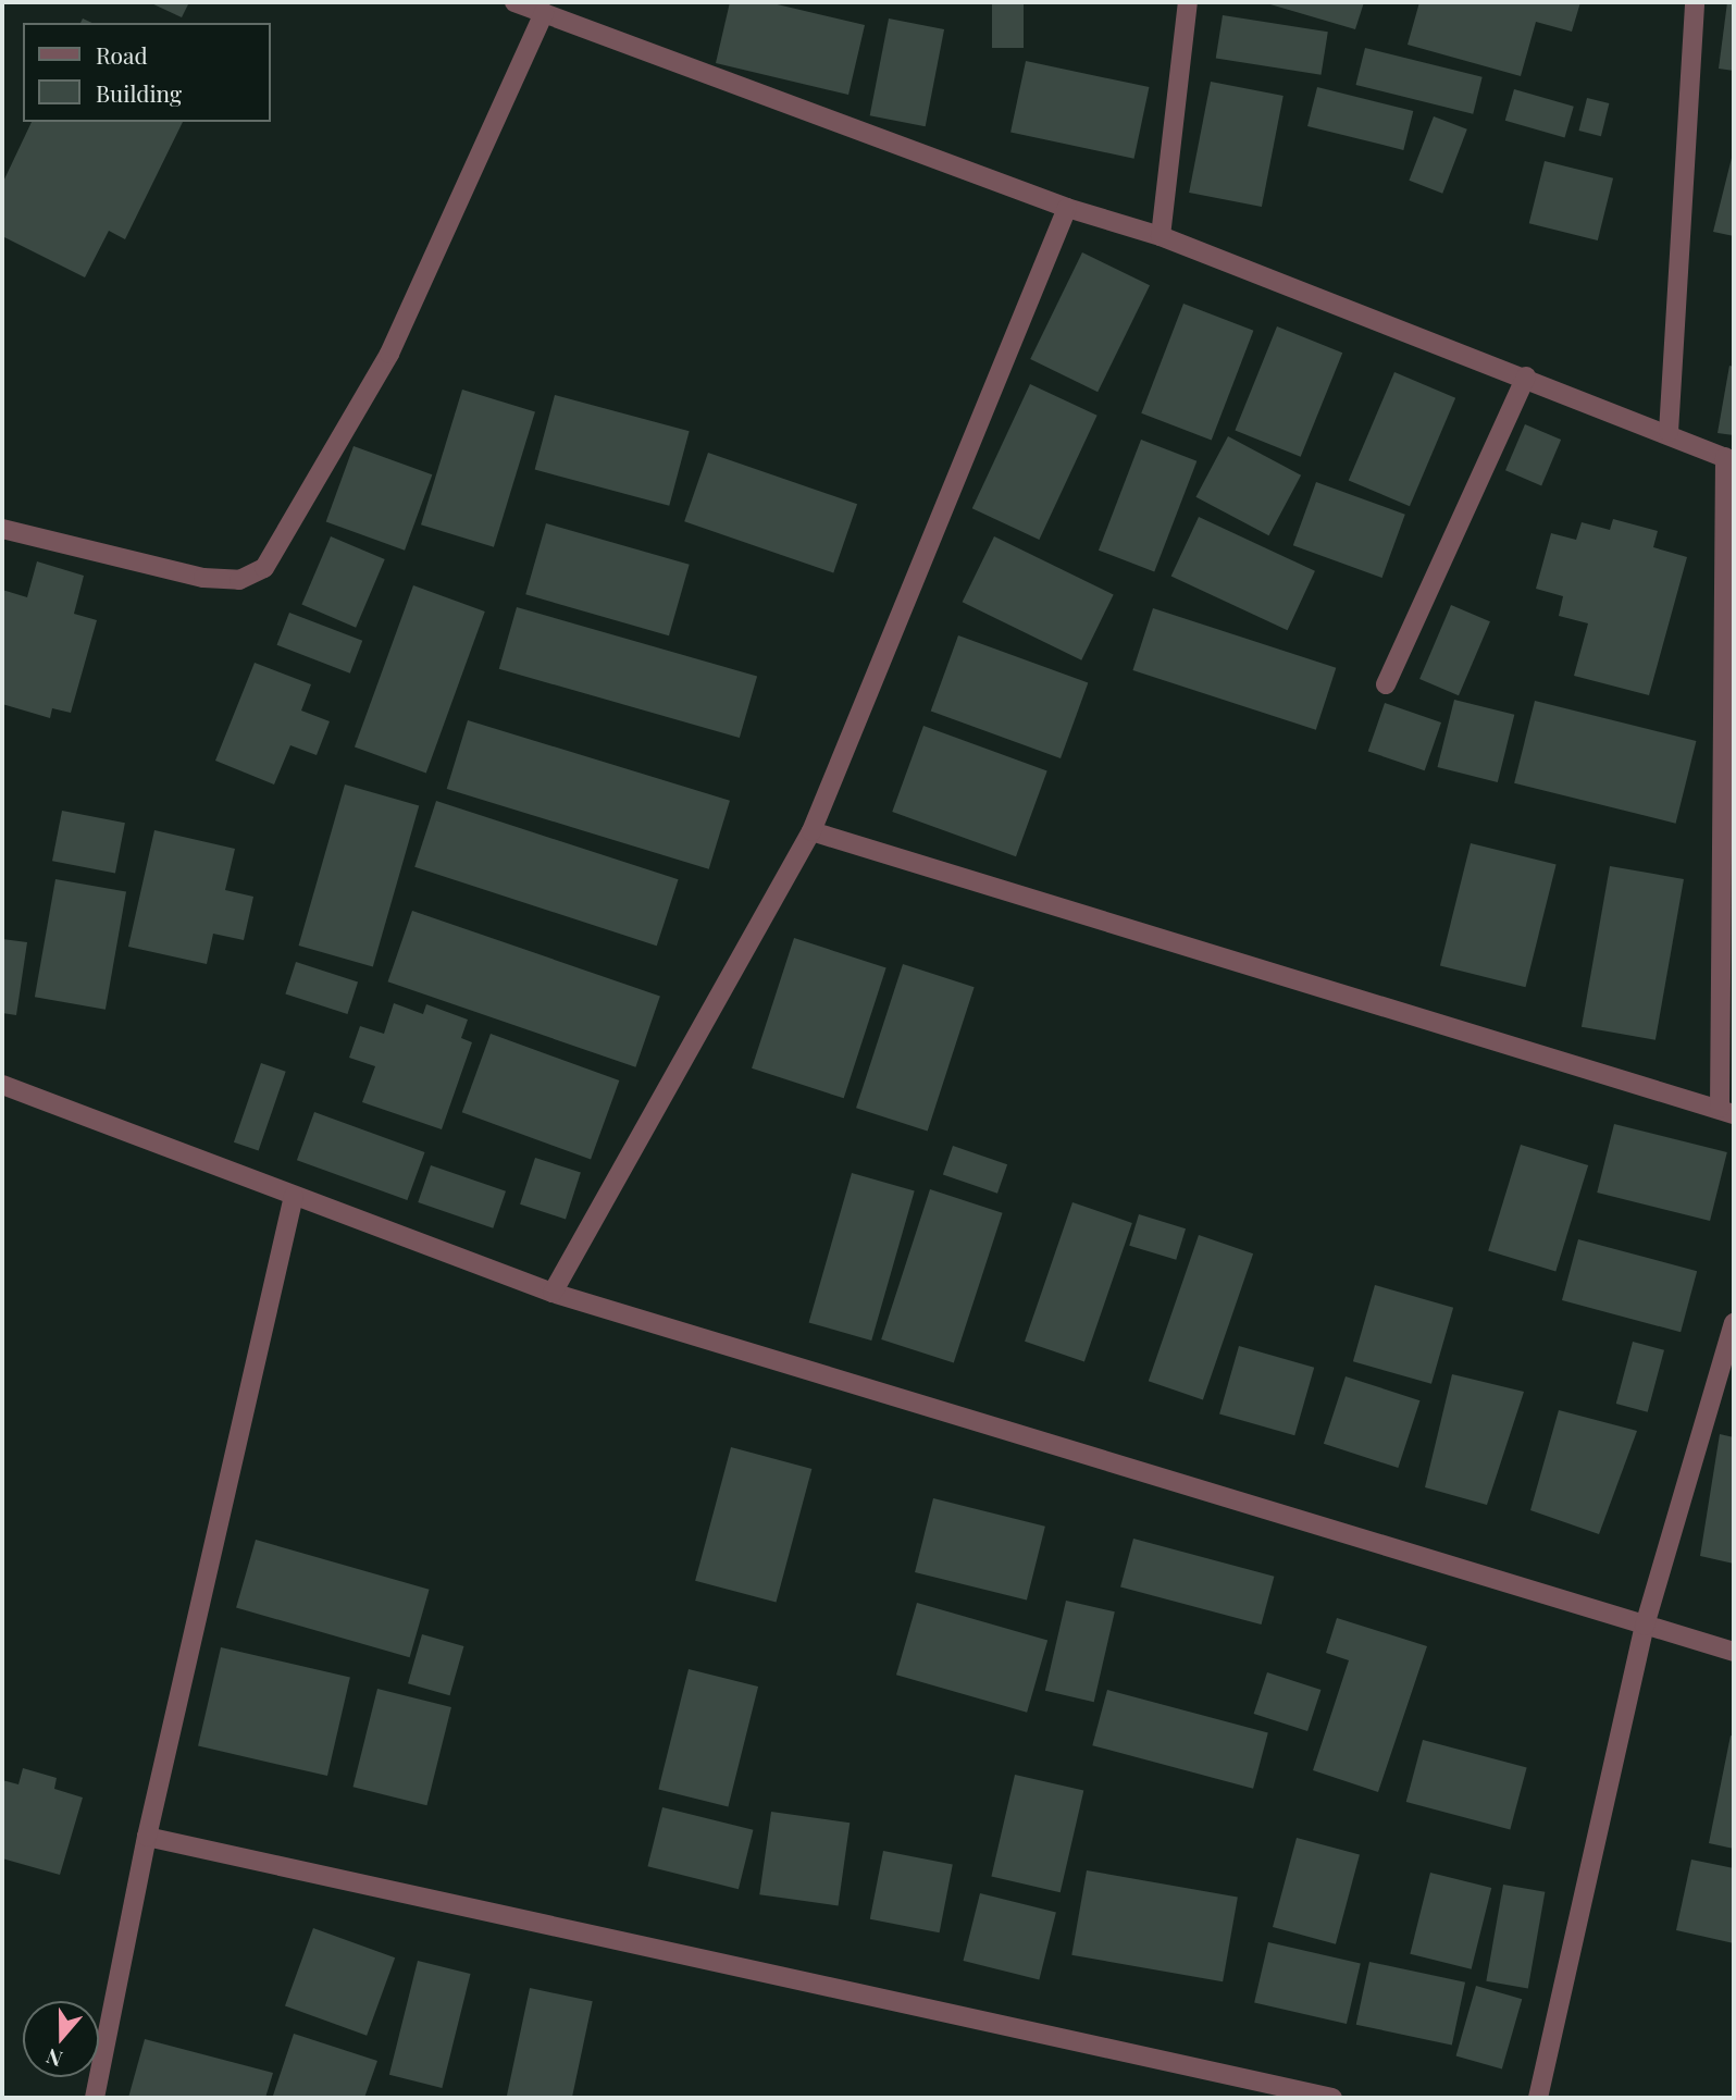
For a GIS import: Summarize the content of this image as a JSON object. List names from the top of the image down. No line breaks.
{"legend":["Road","Building"],"north":"bottom"}
